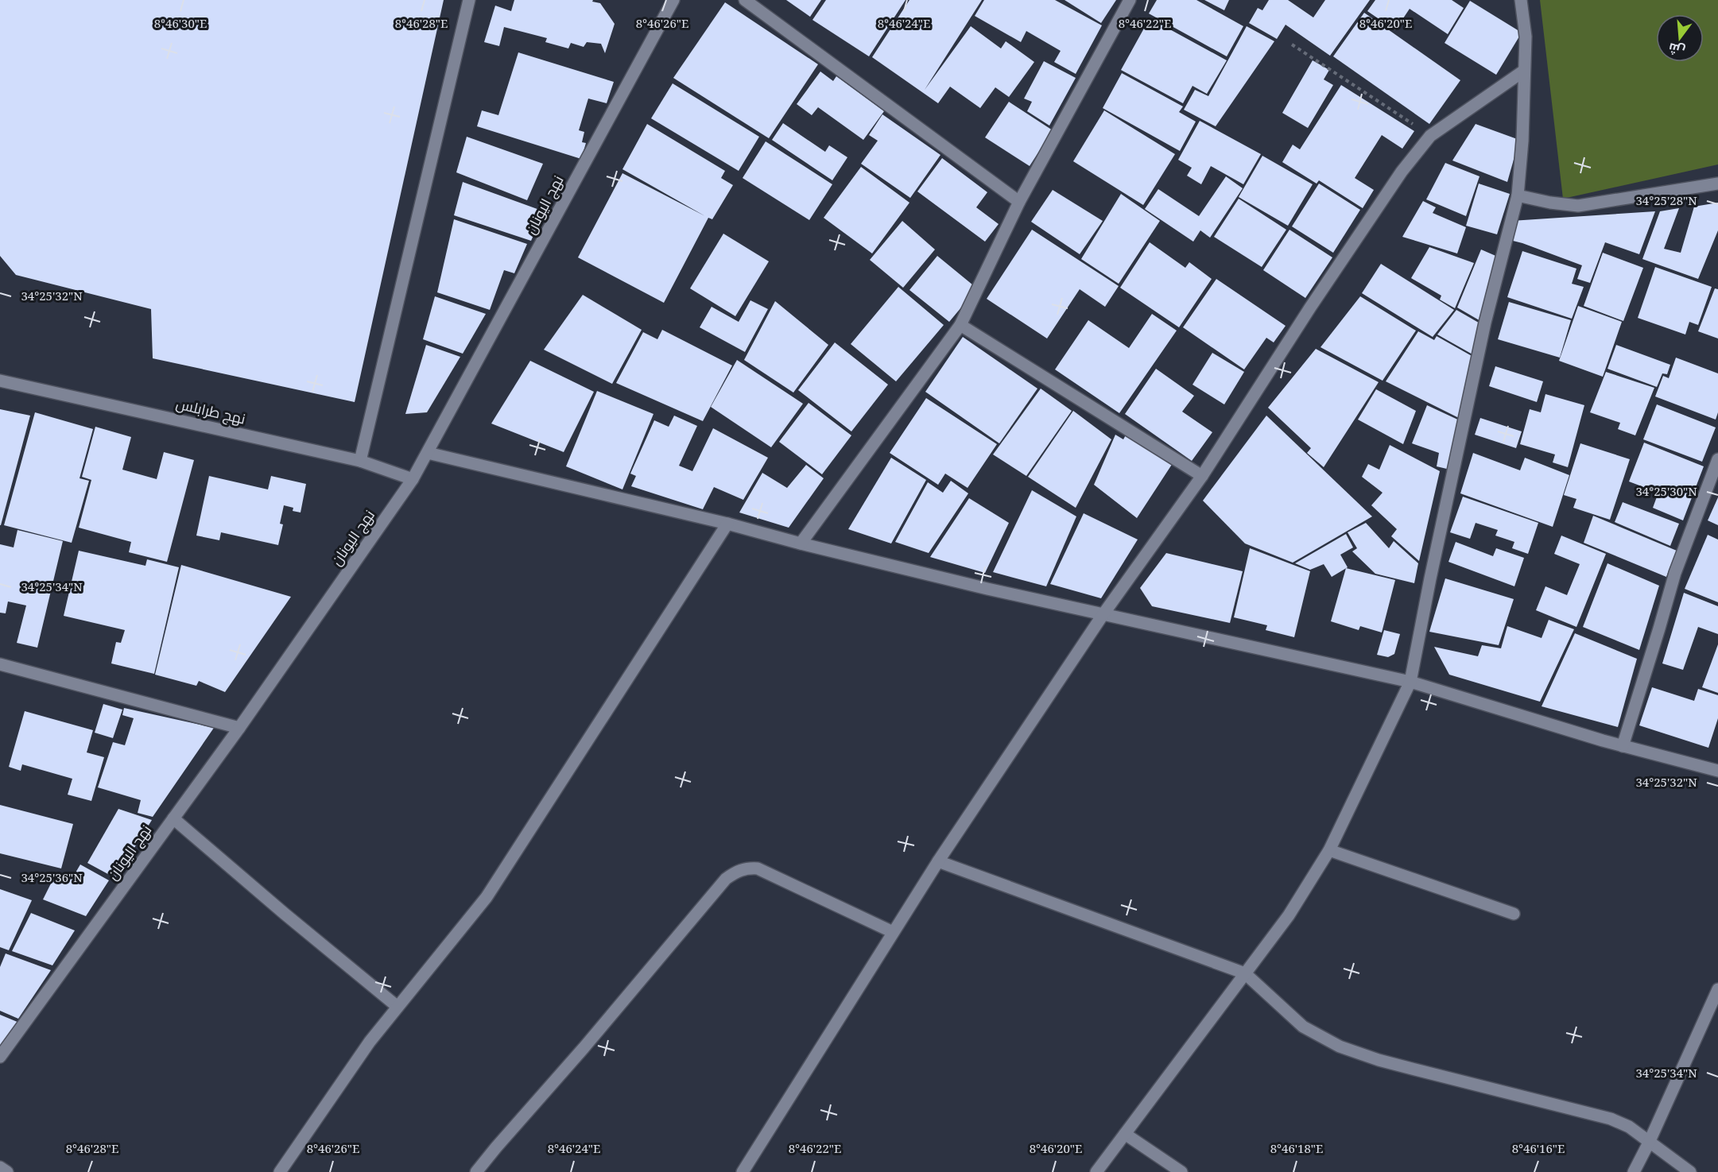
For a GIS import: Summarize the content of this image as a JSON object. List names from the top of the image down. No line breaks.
{"streets":{"street":["نهج اليونان","نهج طرابلس"]},"crossings":[["نهج اليونان","نهج طرابلس"]],"north":"bottom","coordinates":["8°46'30\"E","8°46'28\"E","8°46'26\"E","8°46'24\"E","8°46'22\"E","8°46'20\"E","34°25'28\"N","34°25'32\"N","34°25'30\"N","34°25'34\"N","34°25'36\"N","8°46'18\"E","8°46'16\"E"]}
